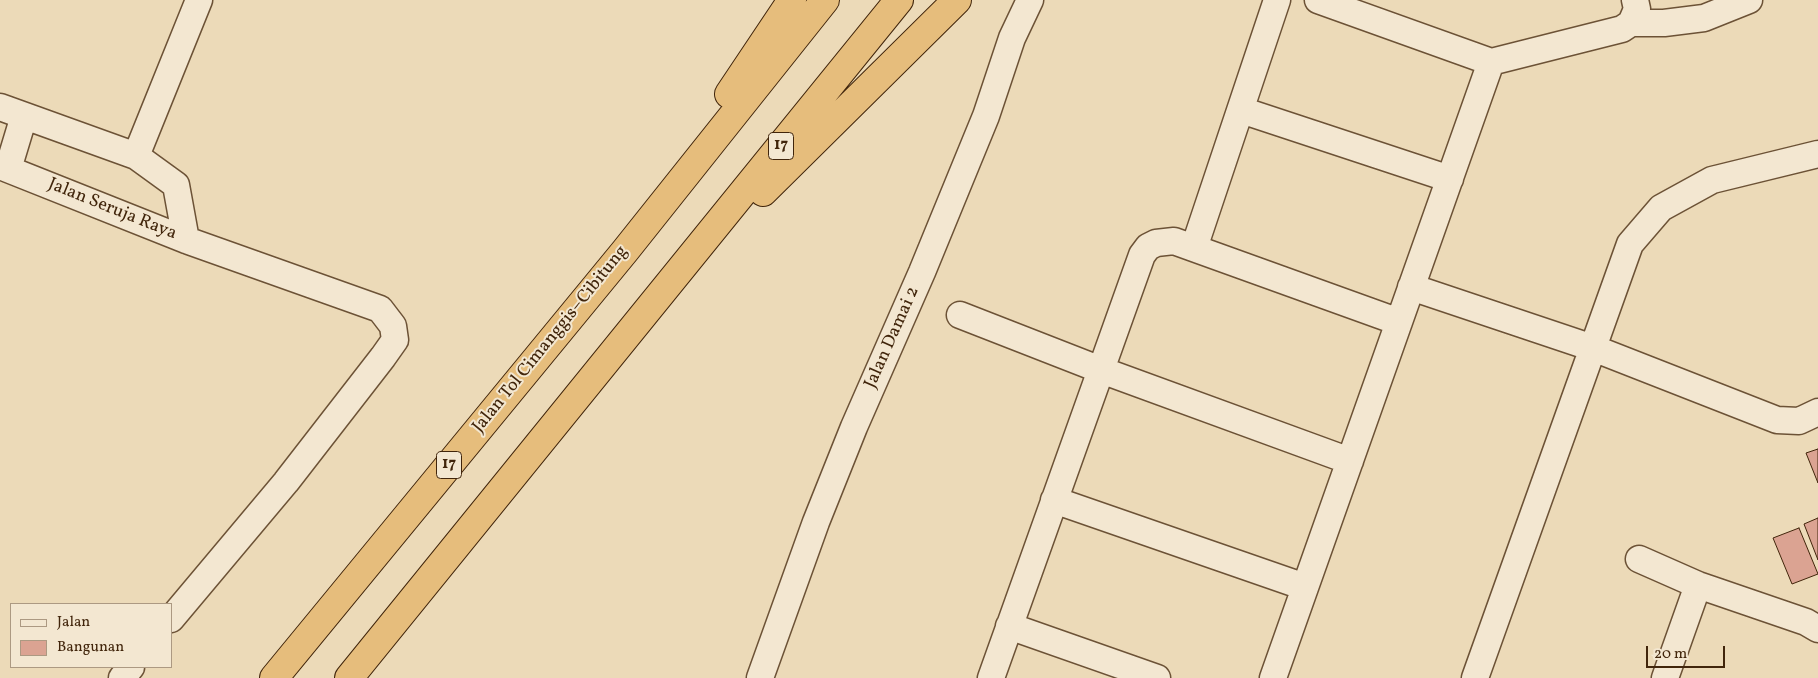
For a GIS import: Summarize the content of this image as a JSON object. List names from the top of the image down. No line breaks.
{"streets":{"highway":["17","Jalan Tol Cimanggis–Cibitung"],"street":["Jalan Seruja Raya","Jalan Damai 2"]},"legend":["Jalan","Bangunan"],"scale_bar":"20 m"}
